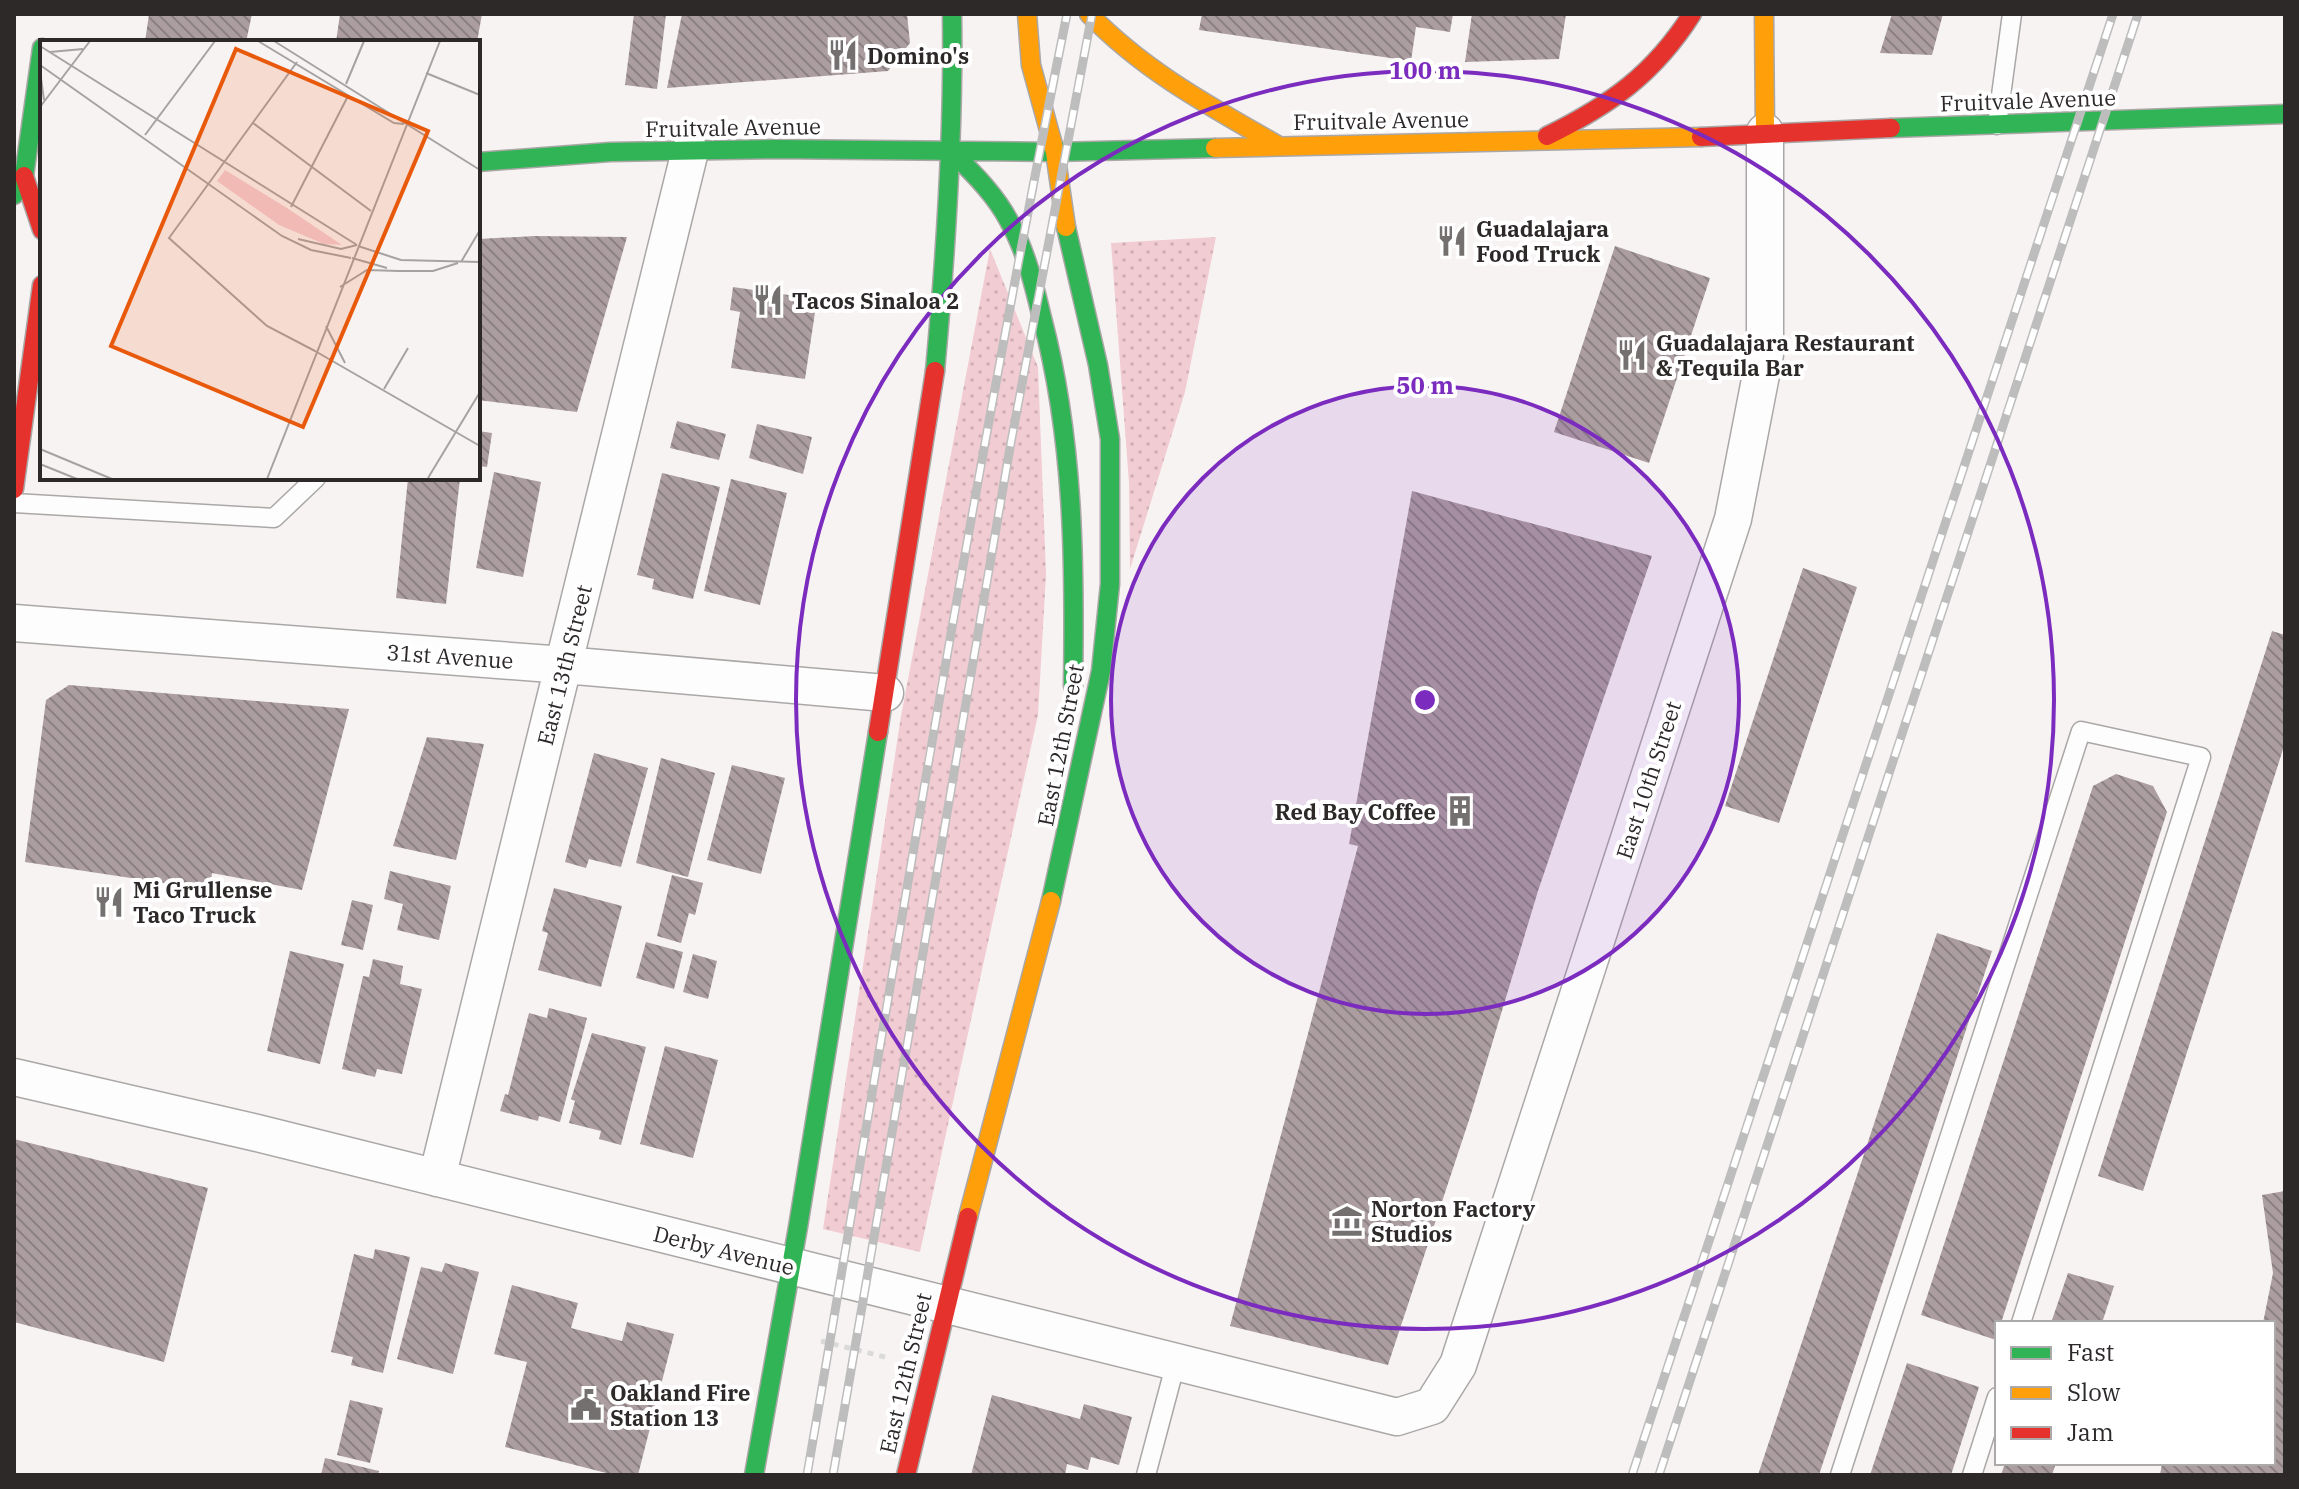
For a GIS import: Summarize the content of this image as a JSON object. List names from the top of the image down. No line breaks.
{"streets":{"main road":["Fruitvale Avenue","East 12th Street"],"street":["31st Avenue","East 13th Street","East 10th Street","Derby Avenue"]},"crossings":[["Fruitvale Avenue","East 13th Street"],["Fruitvale Avenue","East 12th Street"],["Fruitvale Avenue","East 10th Street"],["31st Avenue","East 13th Street"],["East 13th Street","Derby Avenue"],["East 12th Street","Derby Avenue"],["East 10th Street","Derby Avenue"]],"places":{"restaurant":["Domino's","Guadalajara Food Truck","Tacos Sinaloa 2","Guadalajara Restaurant & Tequila Bar","Mi Grullense Taco Truck"],"building":["Red Bay Coffee"],"museum":["Norton Factory Studios"],"public building":["Oakland Fire Station 13"]},"legend":["Fast","Slow","Jam"],"rings":["100 m","50 m"]}
